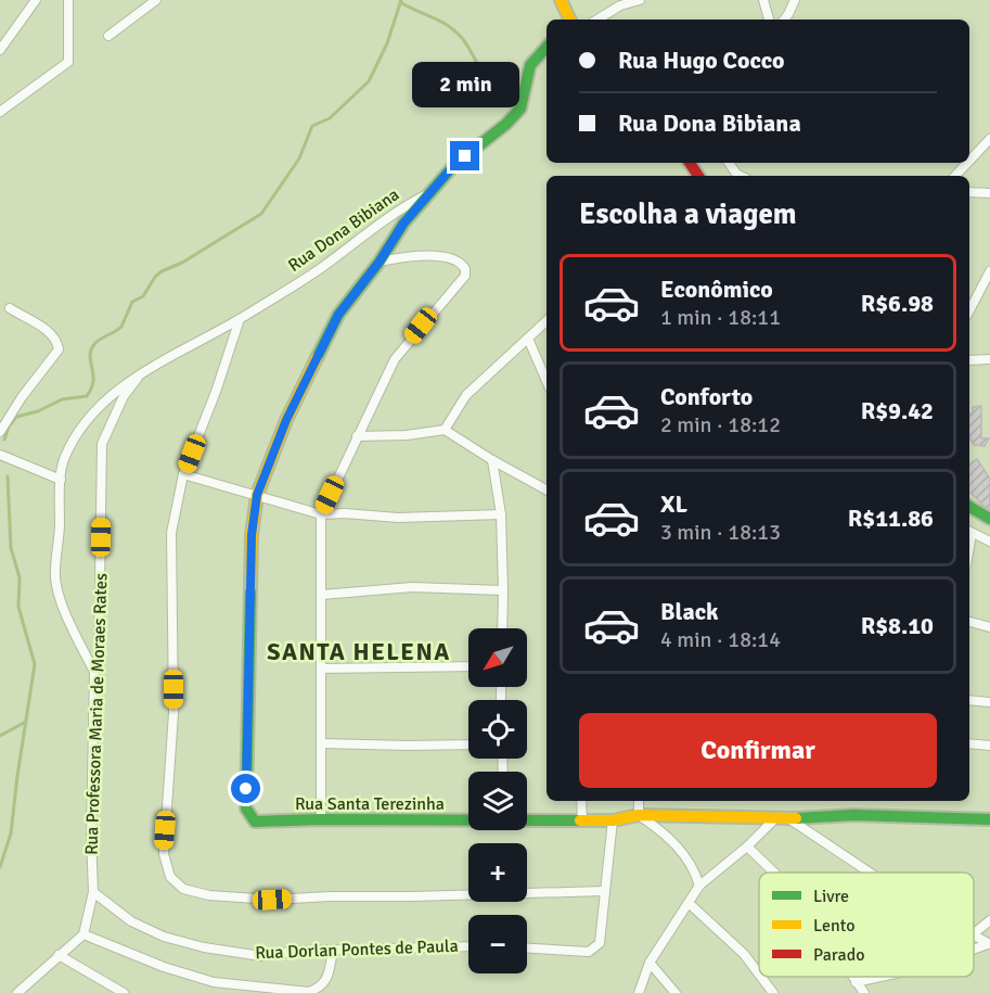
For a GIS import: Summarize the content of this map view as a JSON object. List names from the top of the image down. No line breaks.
{"streets":{"street":["Rua Dona Bibiana","Rua Professora Maria de Moraes Rates","Rua Santa Terezinha","Rua Dorlan Pontes de Paula"]},"crossings":[["Rua Dona Bibiana","Rua Professora Maria de Moraes Rates"],["Rua Professora Maria de Moraes Rates","Rua Dorlan Pontes de Paula"]],"districts":["SANTA HELENA"],"legend":["Livre","Lento","Parado"],"north":"bottom left","page":{"banner":["Rua Hugo Cocco","Rua Dona Bibiana"],"bubble":"2 min","heading":"Escolha a viagem","list":[{"name":"Econômico","note":"1 min · 18:11","value":"R$6.98"},{"name":"Conforto","note":"2 min · 18:12","value":"R$9.42"},{"name":"XL","note":"3 min · 18:13","value":"R$11.86"},{"name":"Black","note":"4 min · 18:14","value":"R$8.10"}],"map_buttons":["+","−"],"buttons":"Confirmar"}}
